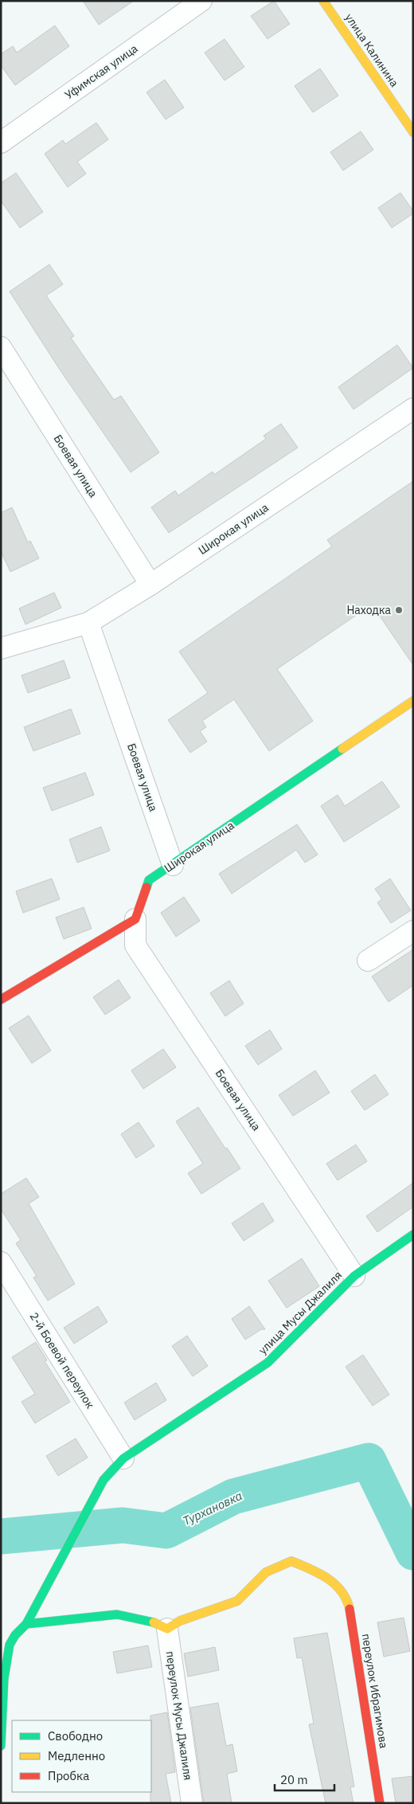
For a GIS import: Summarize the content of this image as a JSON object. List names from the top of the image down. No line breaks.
{"streets":{"street":["улица Калинина","Уфимская улица","Боевая улица","Широкая улица","улица Мусы Джалиля","2-й Боевой переулок","переулок Ибрагимова","переулок Мусы Джалиля"]},"crossings":[["Боевая улица","Широкая улица"],["Боевая улица","улица Мусы Джалиля"],["улица Мусы Джалиля","2-й Боевой переулок"],["переулок Ибрагимова","переулок Мусы Джалиля"]],"water":["Турхановка"],"places":["Находка"],"legend":["Свободно","Медленно","Пробка"],"scale_bar":"20 m"}
